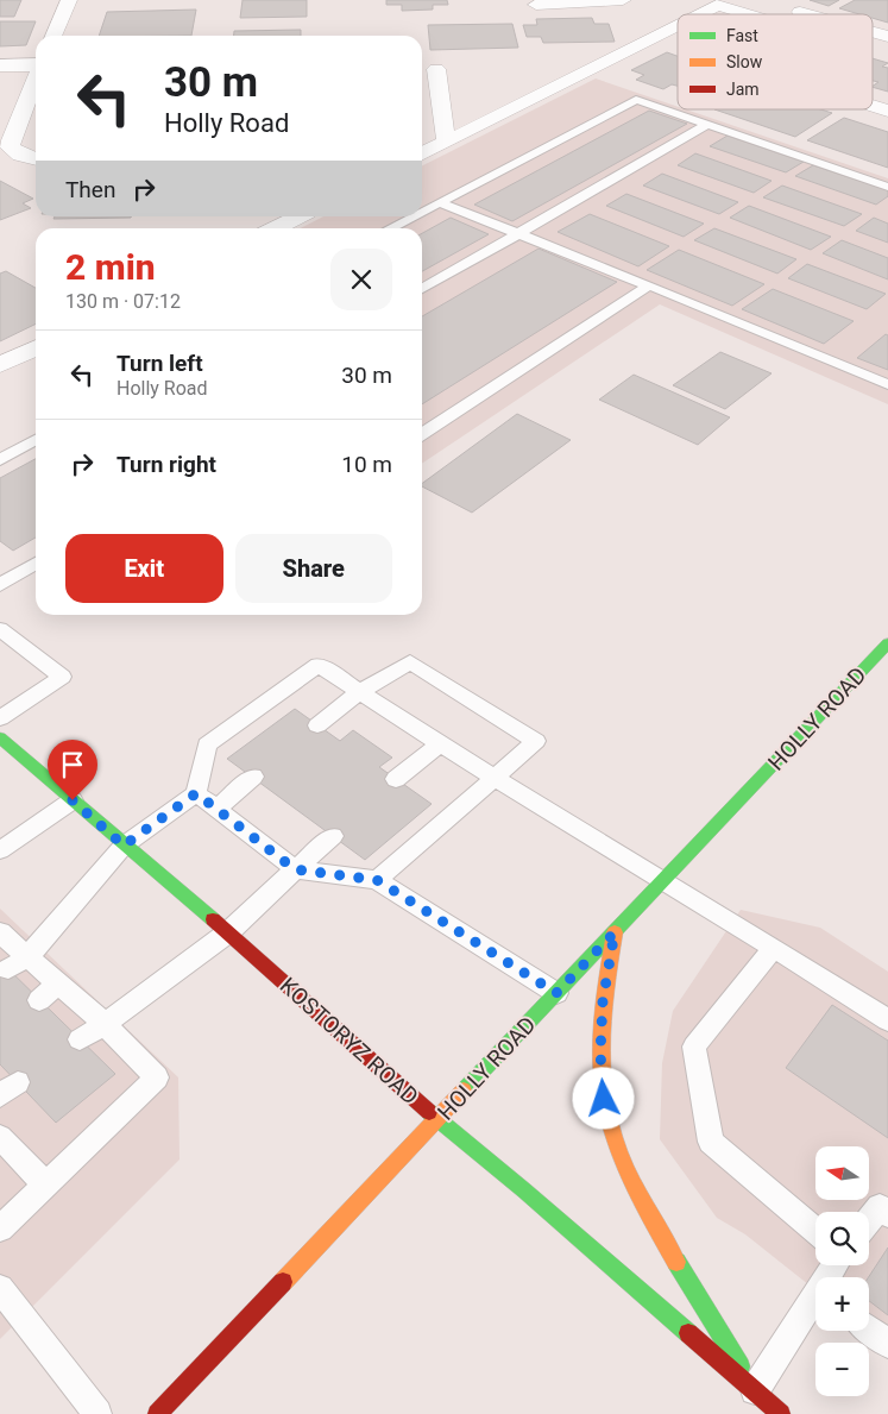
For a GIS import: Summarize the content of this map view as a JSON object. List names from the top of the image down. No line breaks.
{"streets":{"main road":["HOLLY ROAD","KOSTORYZ ROAD"]},"crossings":[["HOLLY ROAD","KOSTORYZ ROAD"]],"legend":["Fast","Slow","Jam"],"north":"left","page":{"turn":["30 m","Holly Road"],"then":"Then","heading":["2 min","130 m · 07:12"],"list":[{"name":"Turn left","note":"Holly Road","value":"30 m"},{"name":"Turn right","value":"10 m"}],"buttons":["Exit","Share"],"map_buttons":["+","−"]}}
